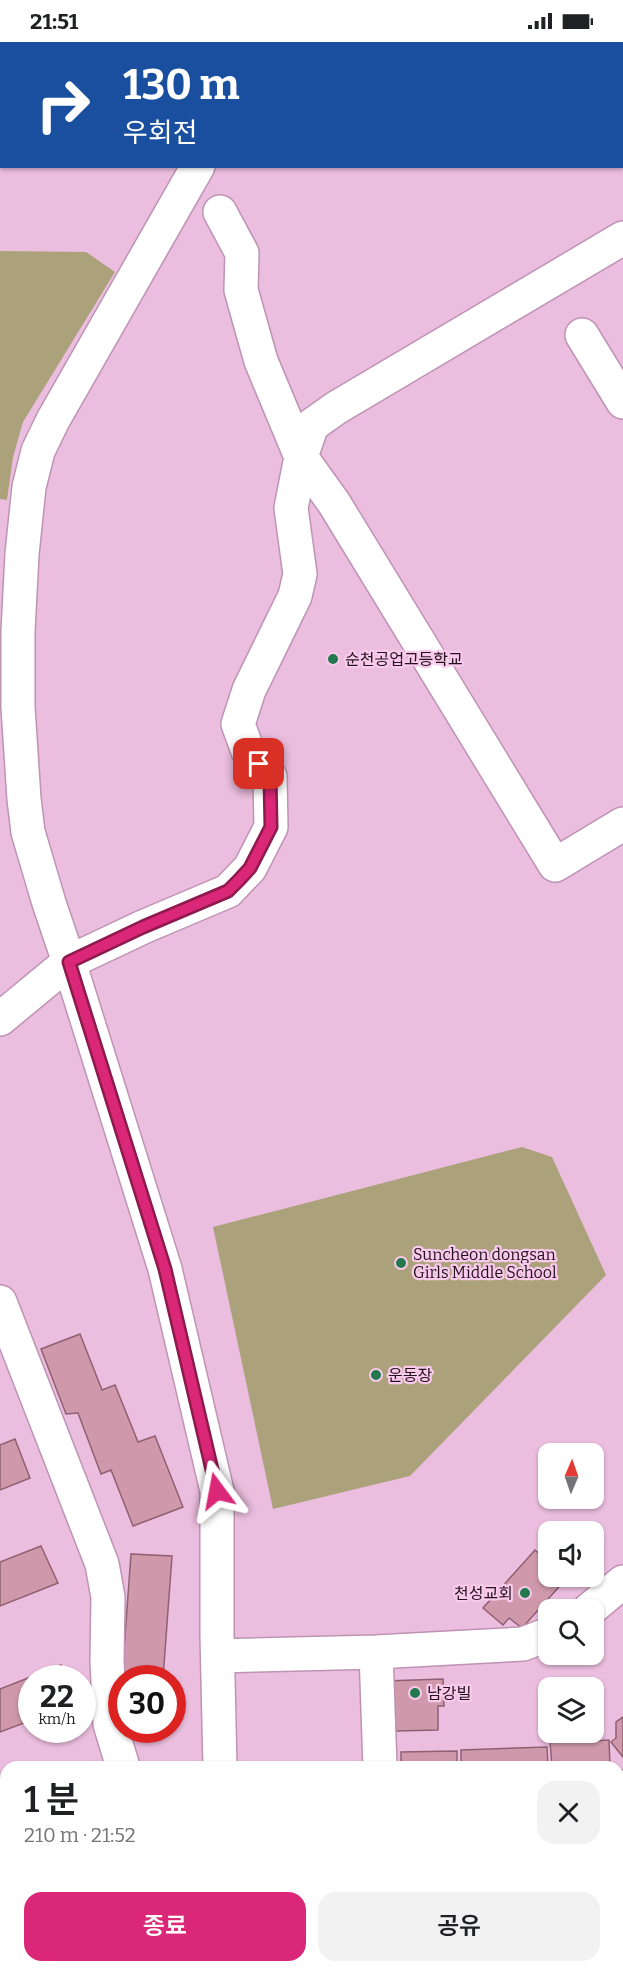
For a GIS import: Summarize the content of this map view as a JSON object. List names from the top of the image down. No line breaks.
{"places":["순천공업고등학교","Suncheon dongsan Girls Middle School","운동장","천성교회","남강빌"],"north":"top","page":{"status":"21:51","turn":["130 m","우회전"],"speed":"22 km/h","limit":"30","heading":["1 분","210 m · 21:52"],"buttons":["종료","공유"]}}
